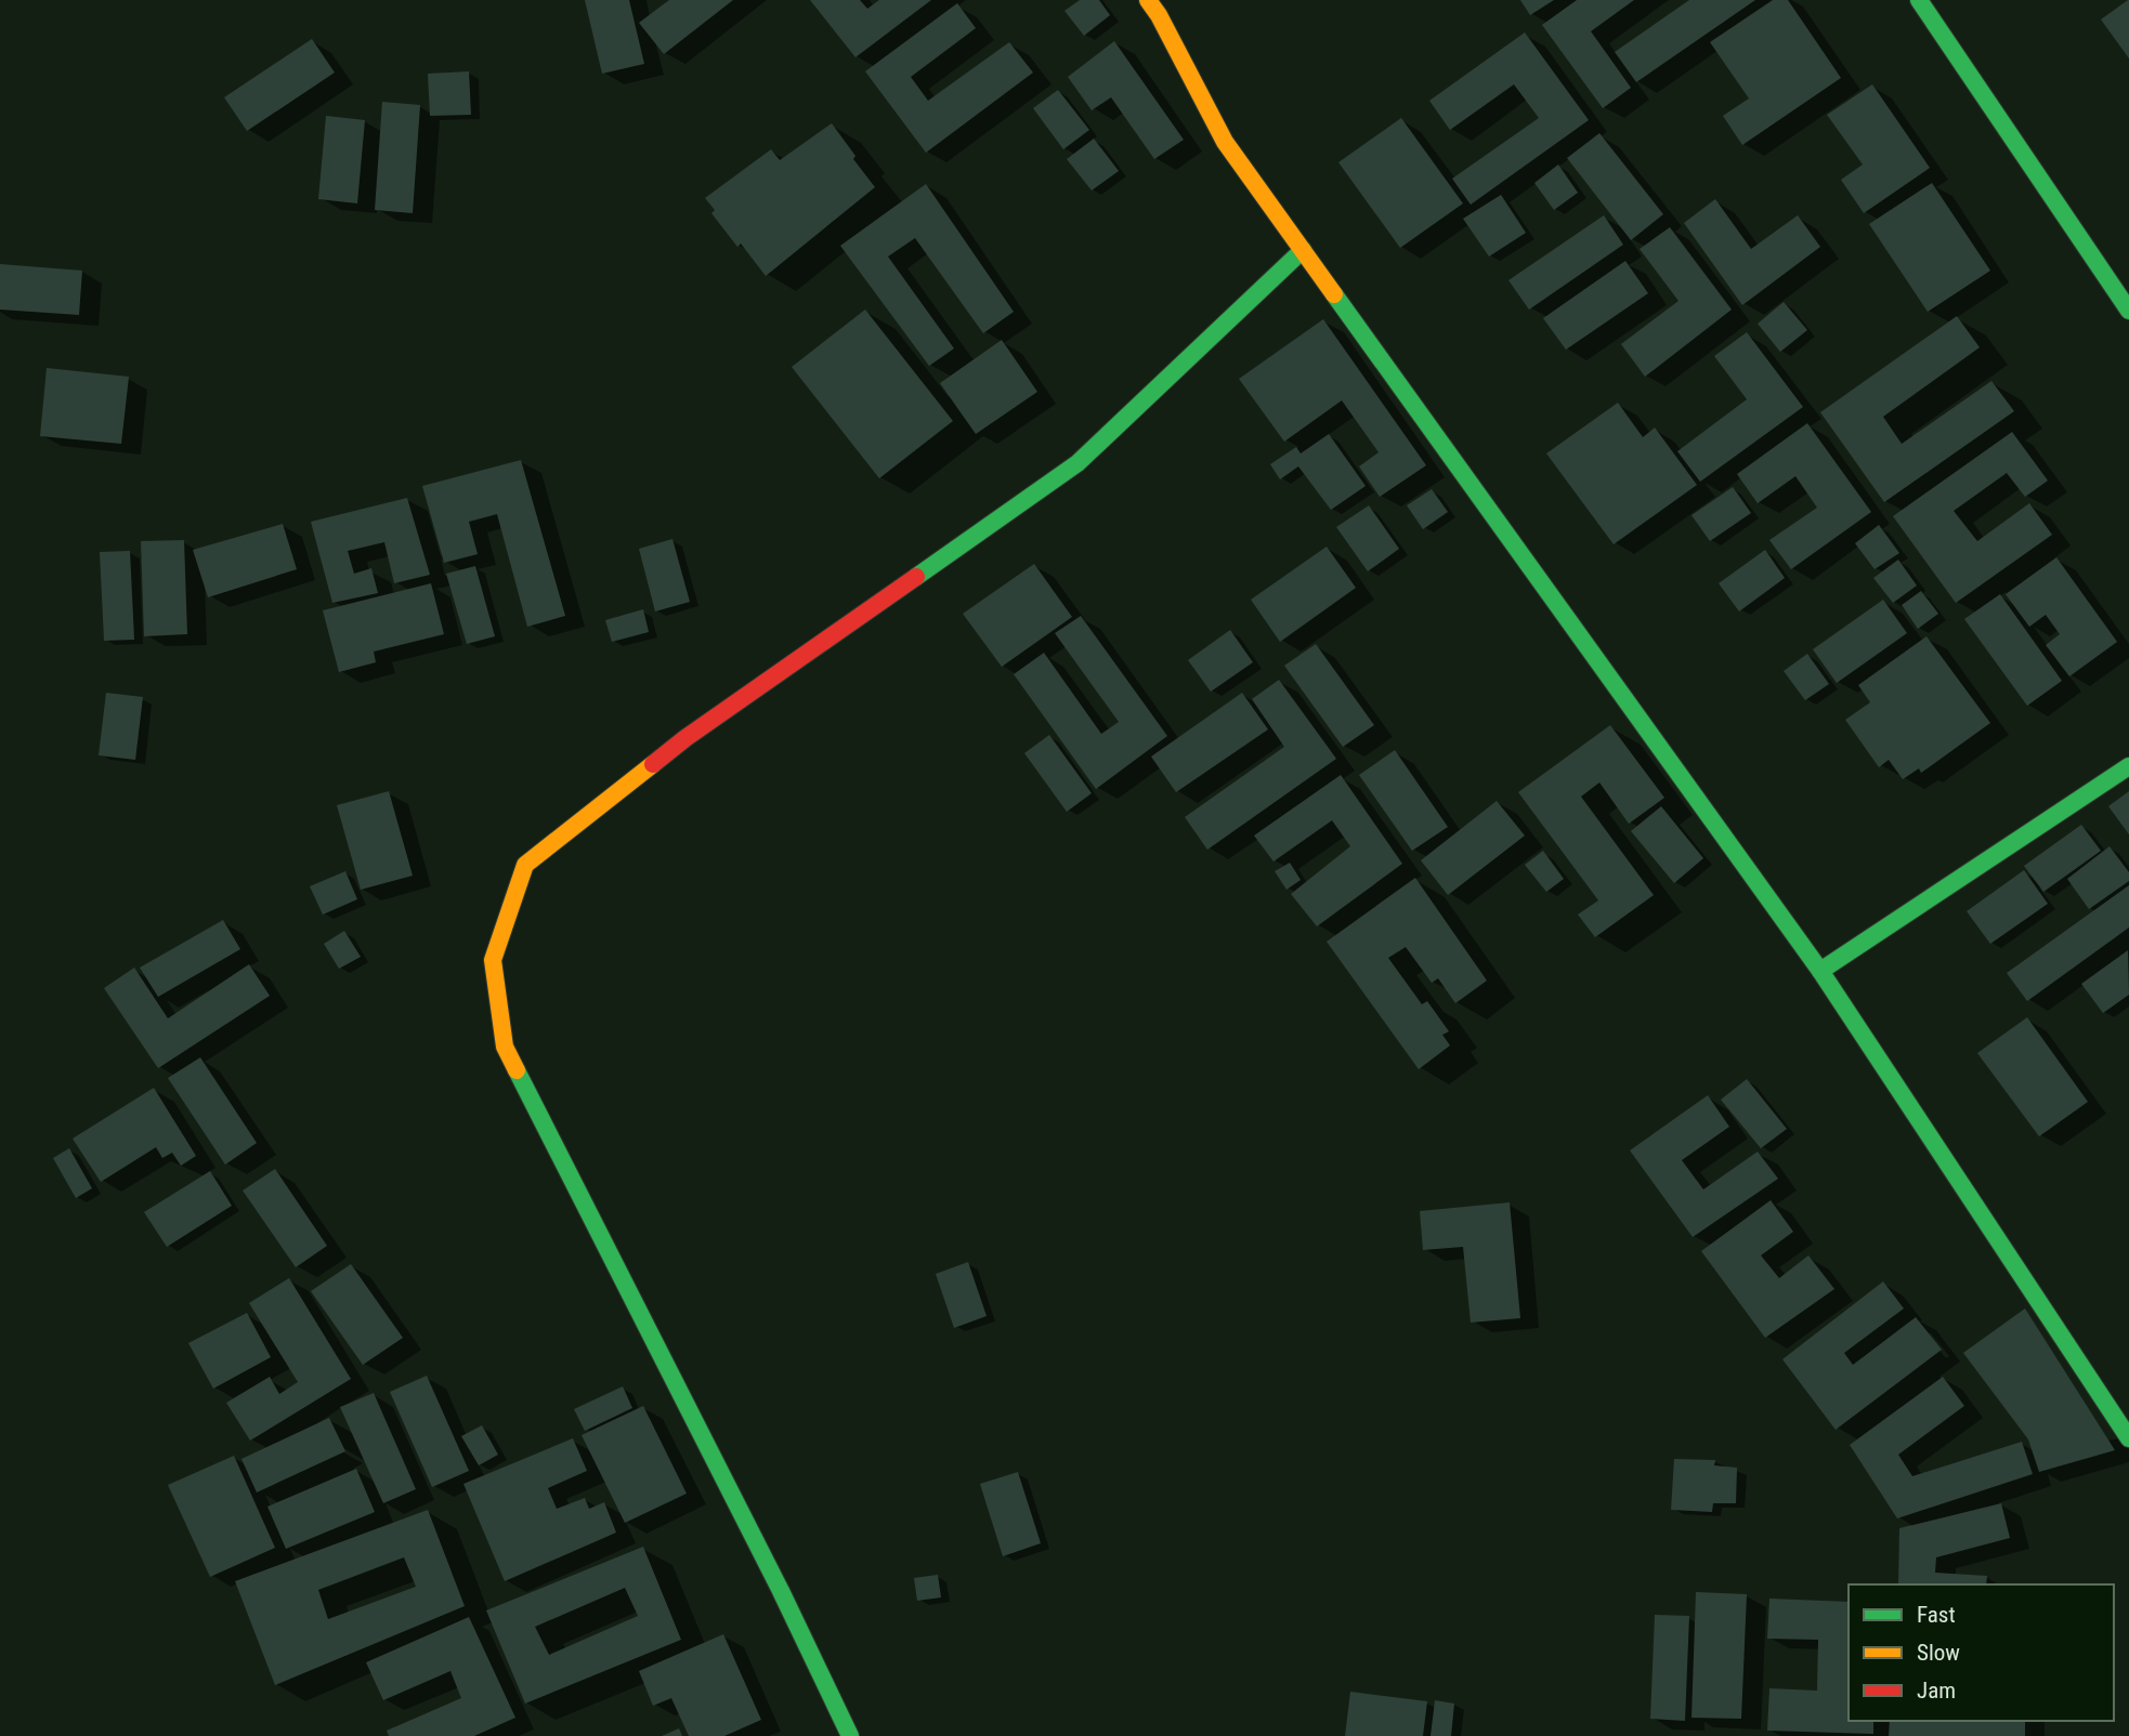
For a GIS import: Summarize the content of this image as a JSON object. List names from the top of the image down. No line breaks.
{"legend":["Fast","Slow","Jam"]}
